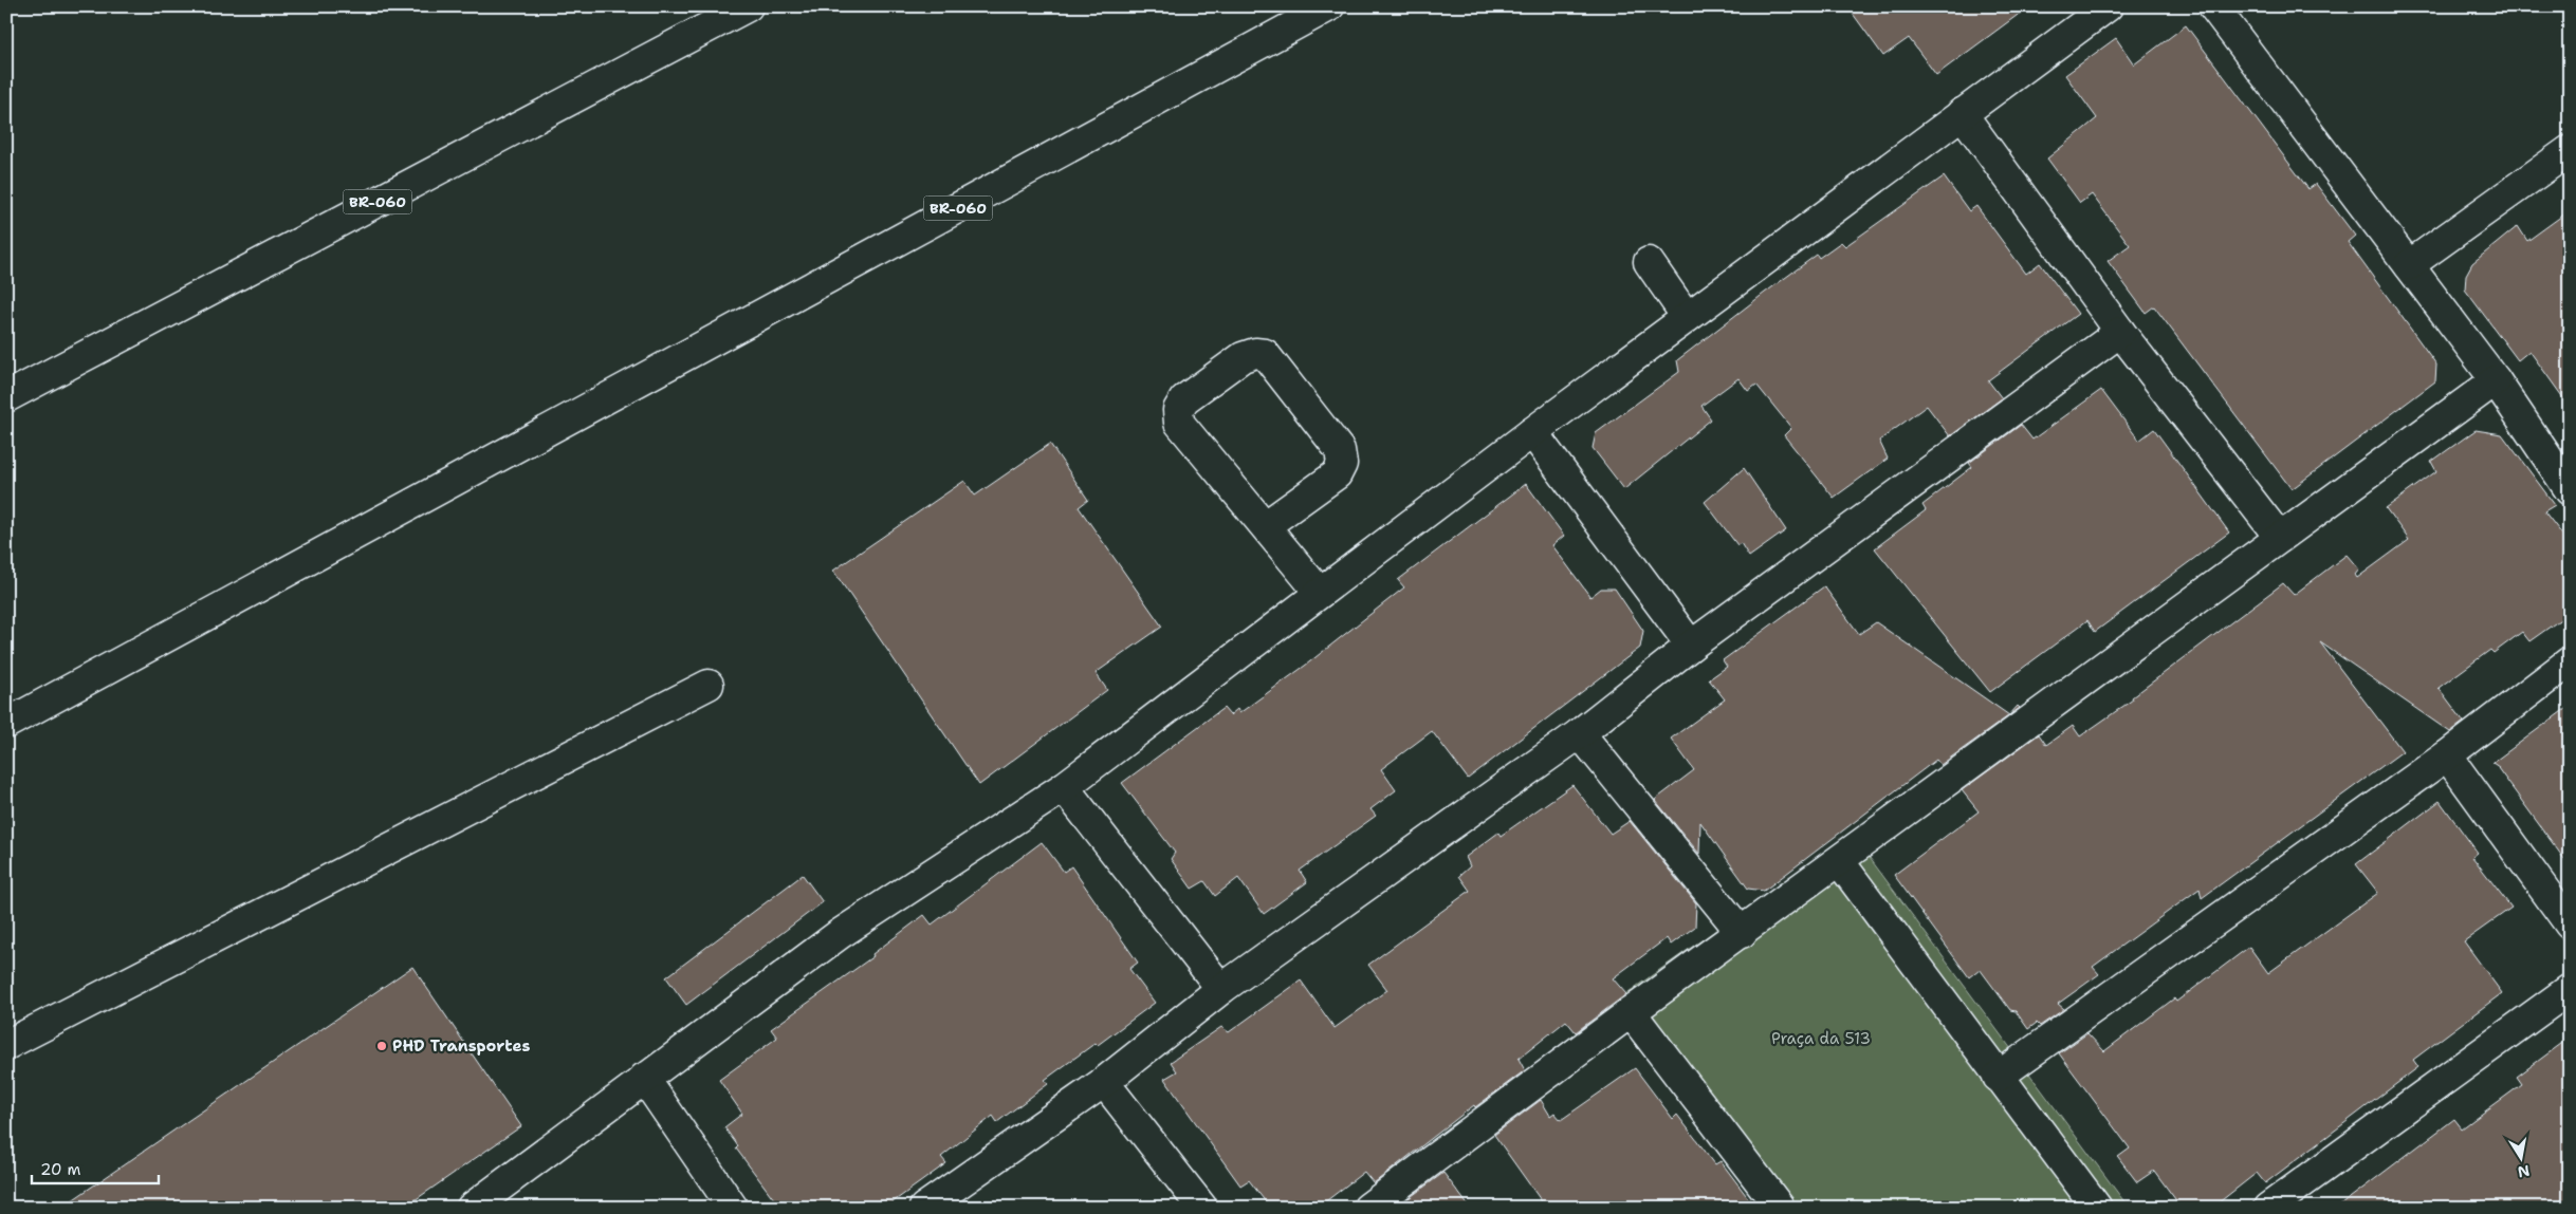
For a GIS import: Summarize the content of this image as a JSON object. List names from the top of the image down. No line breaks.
{"streets":{"main road":["BR-060"]},"parks":["Praça da 513"],"places":["PHD Transportes"],"scale_bar":"20 m","north":"bottom"}
